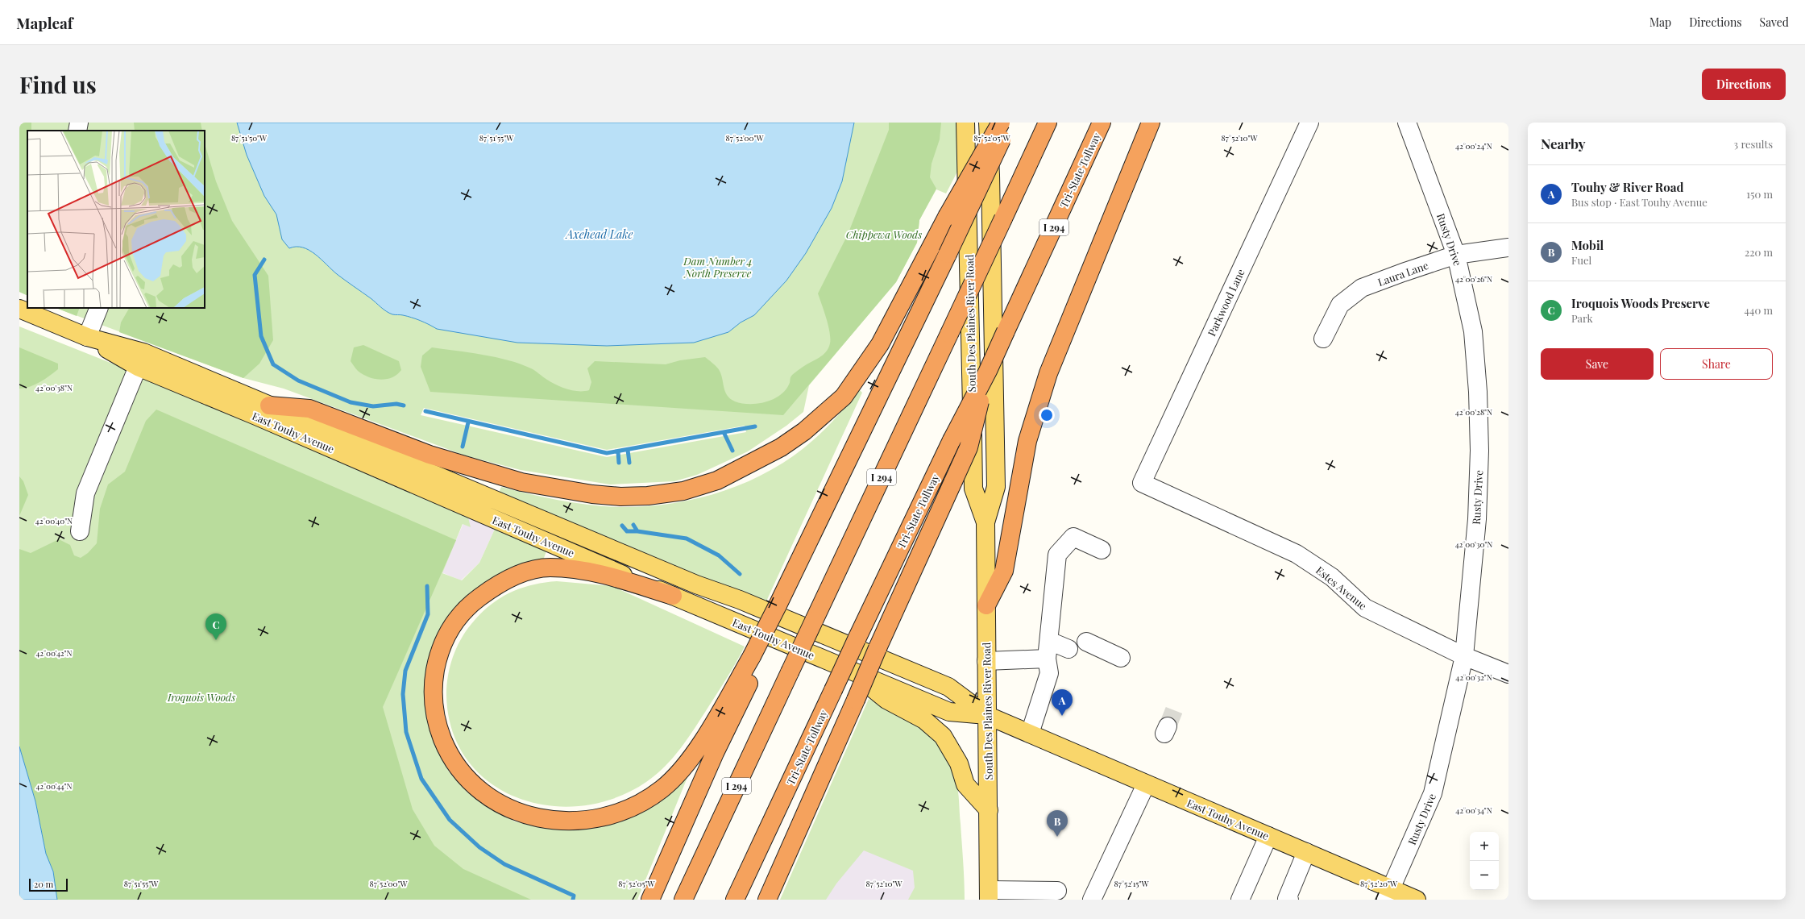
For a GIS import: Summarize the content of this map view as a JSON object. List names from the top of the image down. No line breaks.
{"streets":{"highway":["Tri-State Tollway","I 294"],"main road":["South Des Plaines River Road","East Touhy Avenue"],"street":["Rusty Drive","Laura Lane","Parkwood Lane","Estes Avenue"]},"crossings":[["Rusty Drive","Laura Lane"],["Rusty Drive","East Touhy Avenue"],["Rusty Drive","Estes Avenue"],["Parkwood Lane","Estes Avenue"],["South Des Plaines River Road","East Touhy Avenue"]],"water":["Axehead Lake"],"parks":["Chippewa Woods","Dam Number 4 North Preserve","Iroquois Woods"],"scale_bar":"20 m","page":{"header":"Mapleaf","nav":["Map","Directions","Saved"],"buttons":["Directions",["Save","Share"]],"title":"Find us","heading":["Nearby","3 results"],"list":[{"mark":"A","name":"Touhy & River Road","note":"Bus stop · East Touhy Avenue","value":"150 m"},{"mark":"B","name":"Mobil","note":"Fuel","value":"220 m"},{"mark":"C","name":"Iroquois Woods Preserve","note":"Park","value":"440 m"}],"pins":["C","A","B"],"map_buttons":["+","−"],"scale":"20 m"},"coordinates":["87°51'50\"W","87°51'55\"W","87°52'00\"W","87°52'05\"W","87°52'10\"W","42°00'24\"N","42°00'26\"N","42°00'38\"N","42°00'28\"N","42°00'40\"N","42°00'30\"N","42°00'42\"N","42°00'32\"N","42°00'44\"N","42°00'34\"N","87°52'15\"W","87°52'20\"W"]}
